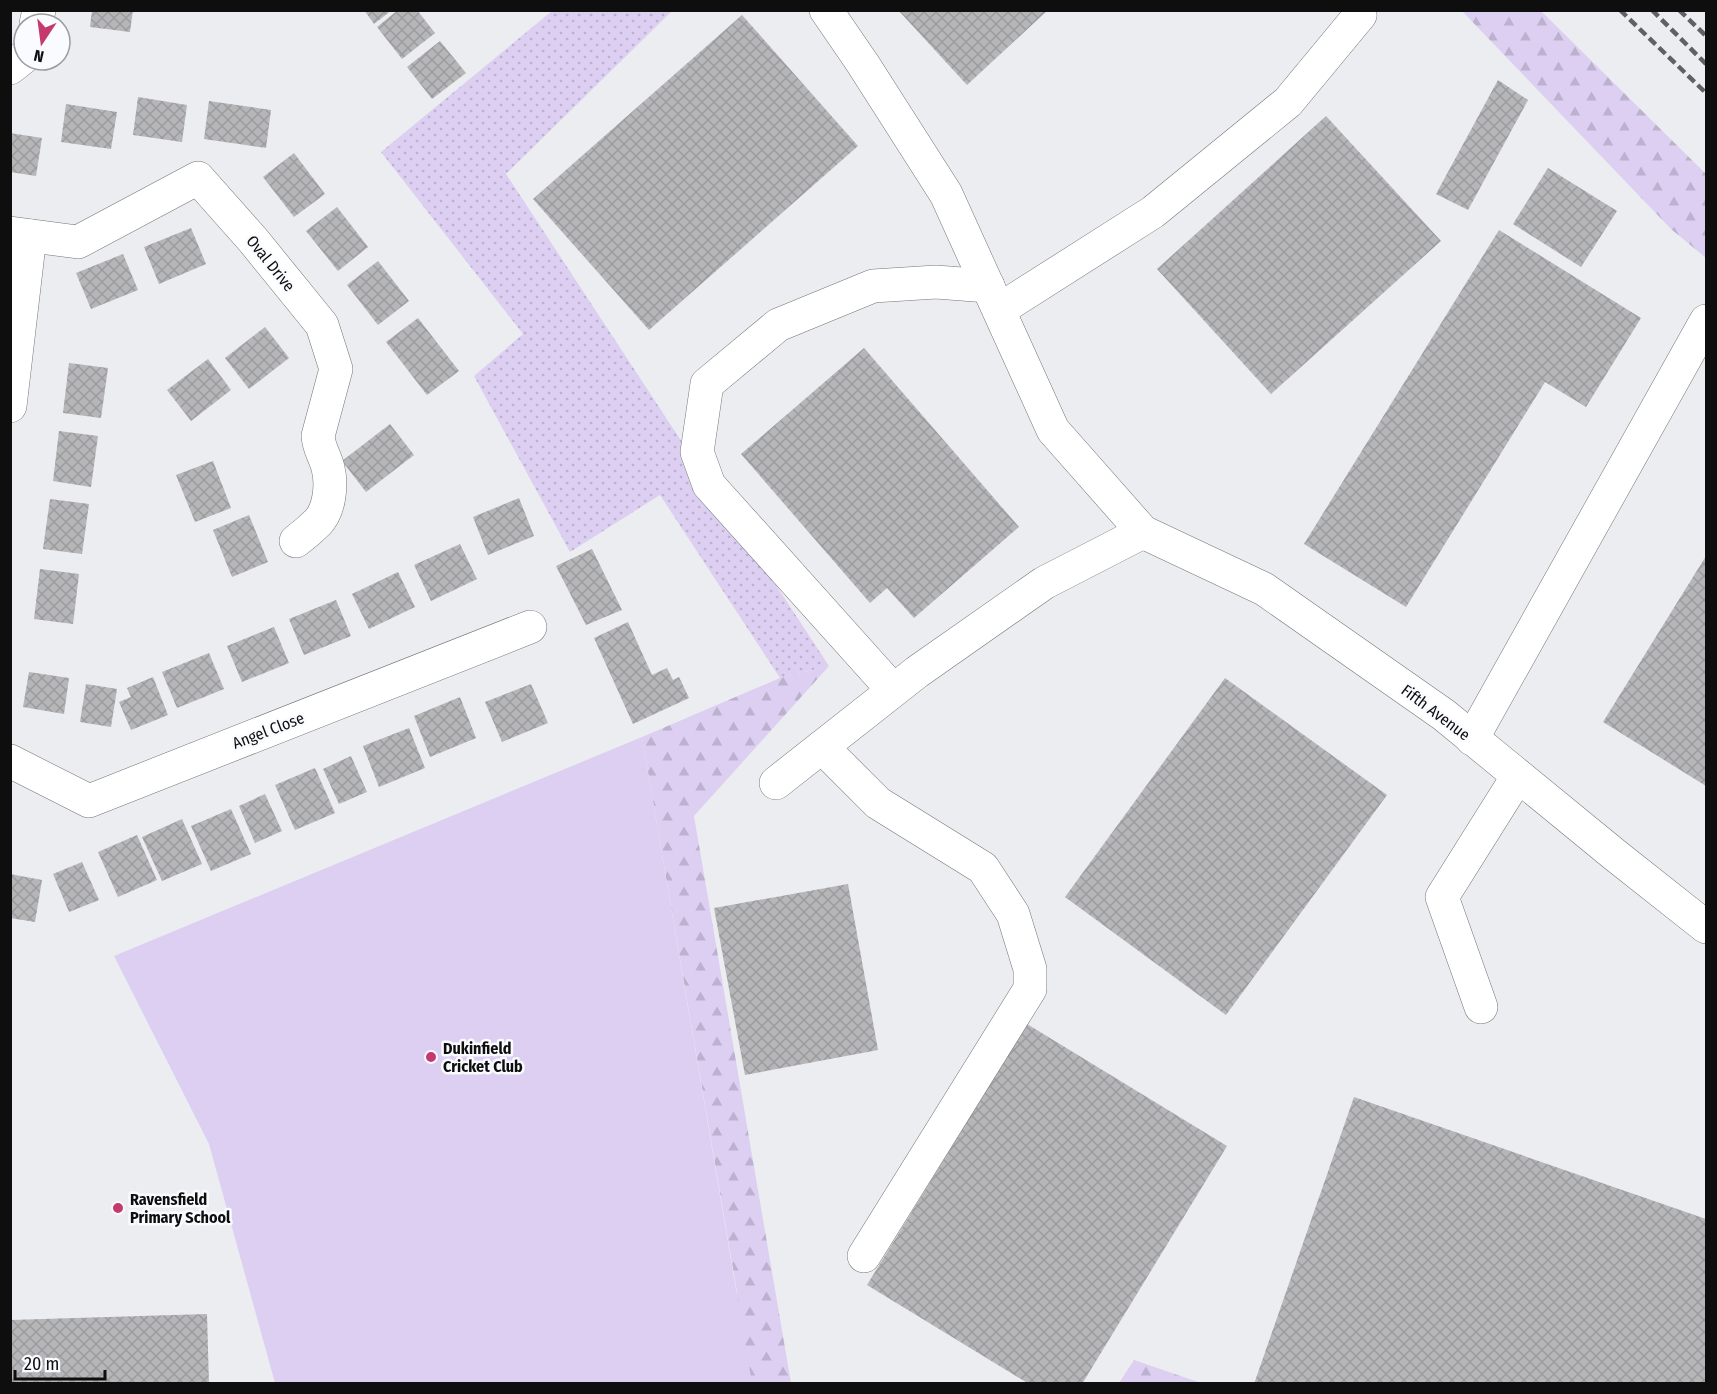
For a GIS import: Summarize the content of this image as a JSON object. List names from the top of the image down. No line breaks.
{"streets":{"street":["Oval Drive","Fifth Avenue","Angel Close"]},"places":["Dukinfield Cricket Club","Ravensfield Primary School"],"scale_bar":"20 m","north":"bottom"}
